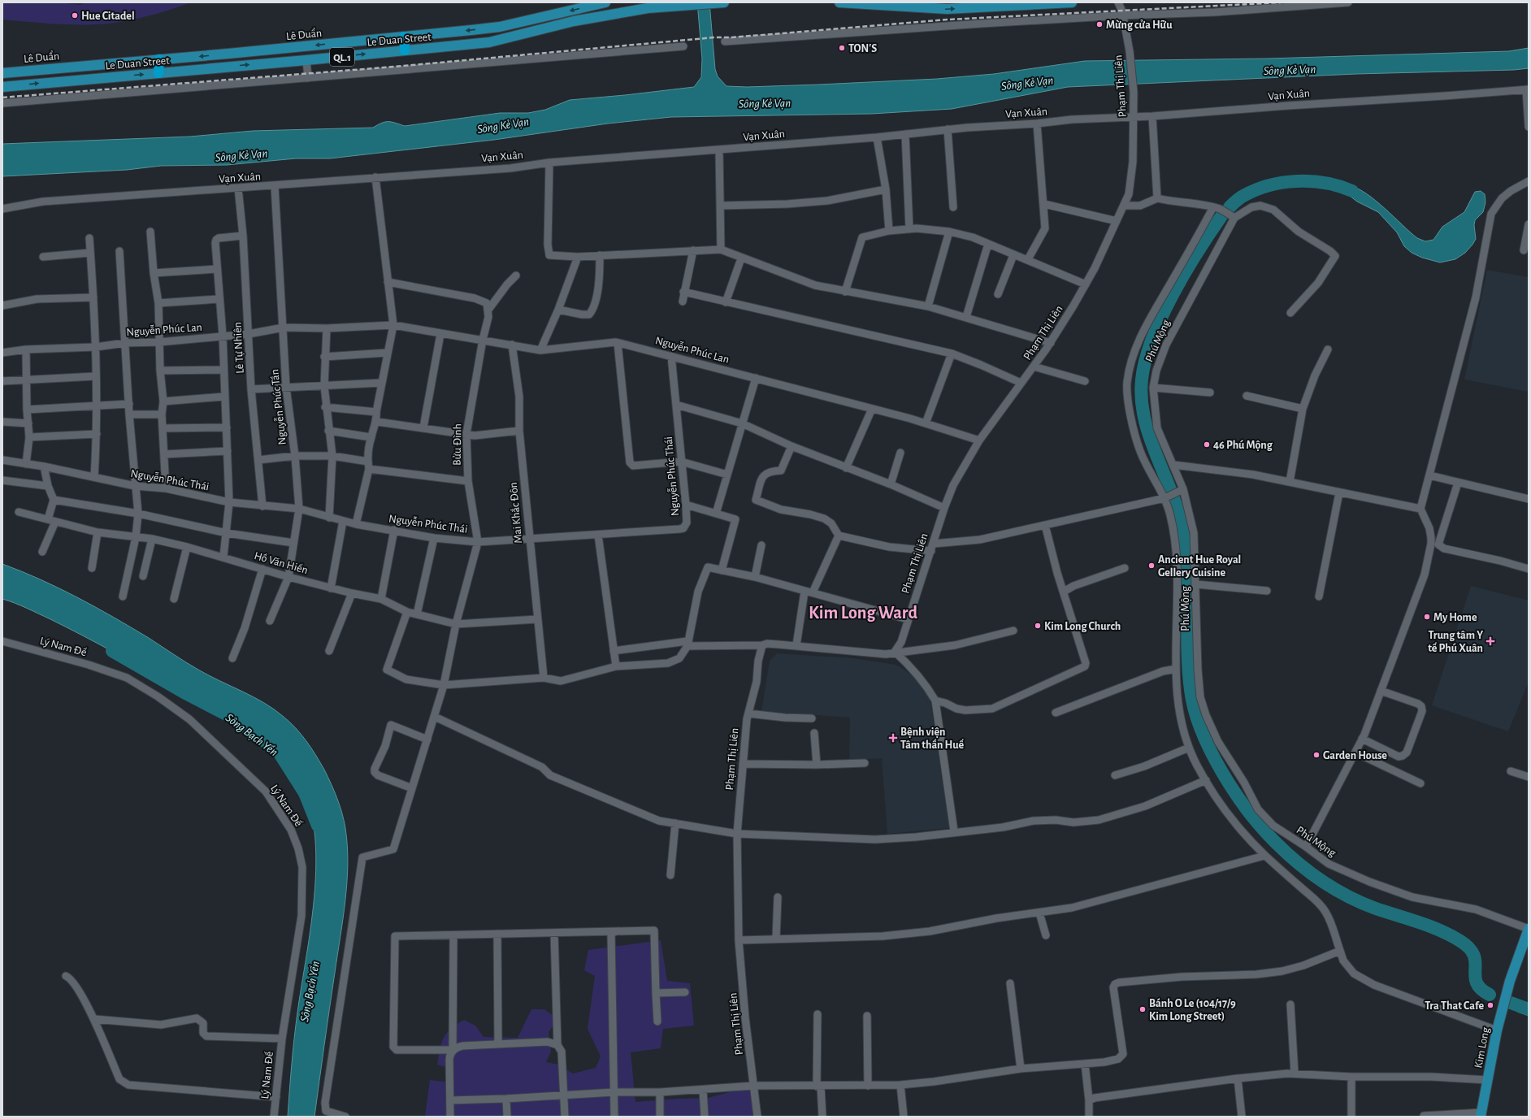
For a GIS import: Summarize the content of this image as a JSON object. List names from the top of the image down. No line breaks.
{"streets":{"main road":["Lê Duẩn","Le Duan Street","QL.1","Kim Long"],"street":["Phạm Thị Liên","Vạn Xuân","Nguyễn Phúc Lan","Phú Mộng","Lê Tự Nhiên","Nguyễn Phúc Tần","Bửu Đình","Nguyễn Phúc Thái","Mai Khắc Đôn","Hồ Văn Hiến","Lý Nam Đế"]},"crossings":[["Phạm Thị Liên","Vạn Xuân"],["Phạm Thị Liên","Nguyễn Phúc Lan"],["Vạn Xuân","Lê Tự Nhiên"],["Vạn Xuân","Nguyễn Phúc Tần"],["Nguyễn Phúc Lan","Lê Tự Nhiên"],["Nguyễn Phúc Lan","Nguyễn Phúc Tần"],["Nguyễn Phúc Lan","Bửu Đình"],["Nguyễn Phúc Lan","Nguyễn Phúc Thái"],["Nguyễn Phúc Lan","Mai Khắc Đôn"],["Phú Mộng","Kim Long"],["Lê Tự Nhiên","Nguyễn Phúc Thái"],["Nguyễn Phúc Tần","Nguyễn Phúc Thái"],["Nguyễn Phúc Tần","Hồ Văn Hiến"],["Bửu Đình","Nguyễn Phúc Thái"],["Bửu Đình","Hồ Văn Hiến"],["Nguyễn Phúc Thái","Mai Khắc Đôn"],["Mai Khắc Đôn","Hồ Văn Hiến"]],"one_way":["Lê Duẩn","Le Duan Street"],"districts":["Kim Long Ward"],"water":["Sông Kẻ Vạn","Sông Bạch Yến"],"places":{"other":["Hue Citadel","Mừng cửa Hữu","TON'S","46 Phú Mộng","Ancient Hue Royal Gellery Cuisine","My Home","Kim Long Church","Garden House","Tra That Cafe","Bánh O Le (104/17/9 Kim Long Street)"],"health":["Trung tâm Y tế Phú Xuân","Bệnh viện Tâm thần Huế"]}}
